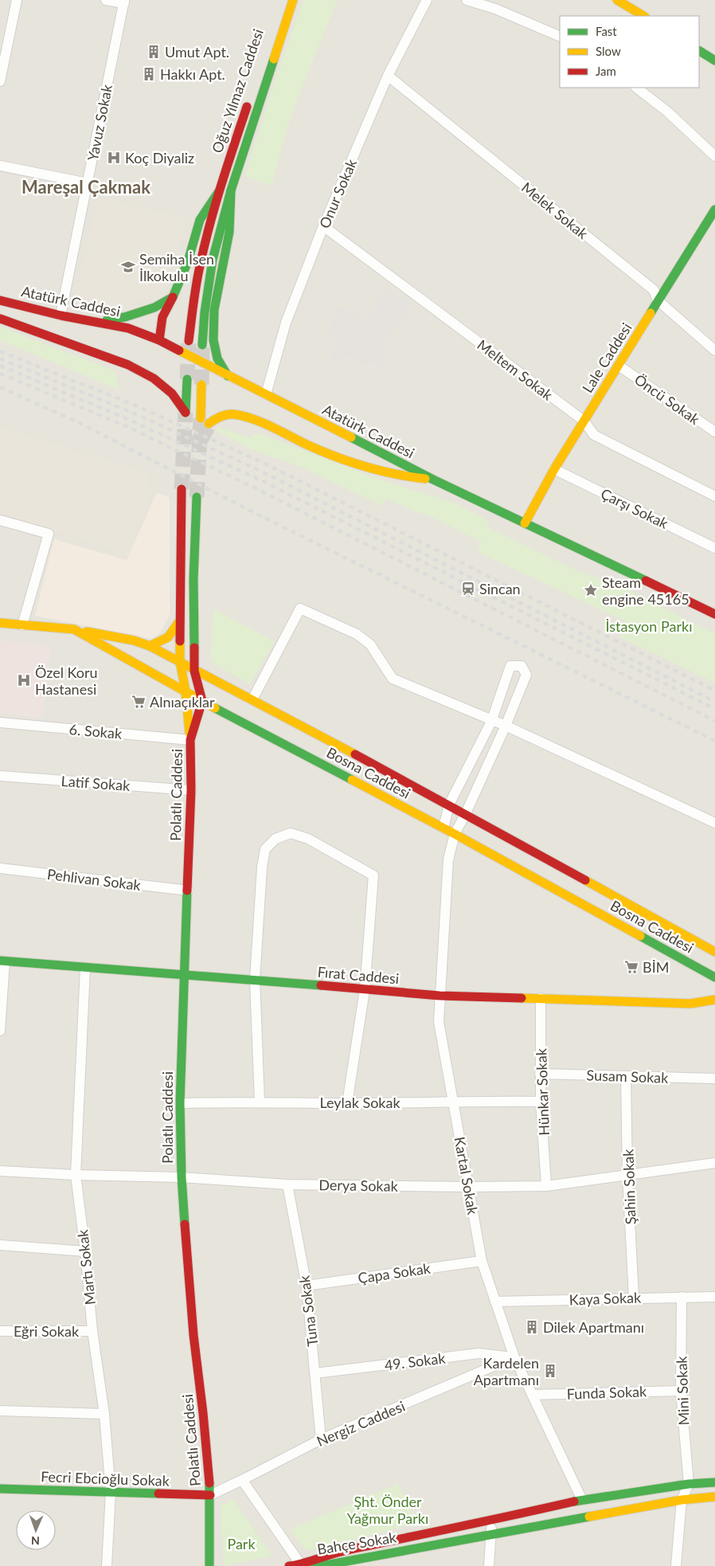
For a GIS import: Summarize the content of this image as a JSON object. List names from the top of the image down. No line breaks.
{"streets":{"street":["Oğuz Yılmaz Caddesi","Yavuz Sokak","Onur Sokak","Melek Sokak","Atatürk Caddesi","Lale Caddesi","Meltem Sokak","Öncü Sokak","Çarşı Sokak","6. Sokak","Bosna Caddesi","Latif Sokak","Polatlı Caddesi","Pehlivan Sokak","Fırat Caddesi","Susam Sokak","Hünkar Sokak","Leylak Sokak","Kartal Sokak","Derya Sokak","Şahin Sokak","Martı Sokak","Çapa Sokak","Kaya Sokak","Tuna Sokak","Eğri Sokak","49. Sokak","Mini Sokak","Funda Sokak","Nergiz Caddesi","Fecri Ebcioğlu Sokak","Bahçe Sokak"]},"crossings":[["Yavuz Sokak","Atatürk Caddesi"],["Onur Sokak","Melek Sokak"],["Onur Sokak","Atatürk Caddesi"],["Onur Sokak","Meltem Sokak"],["Melek Sokak","Lale Caddesi"],["Atatürk Caddesi","Lale Caddesi"],["Lale Caddesi","Meltem Sokak"],["Lale Caddesi","Öncü Sokak"],["Lale Caddesi","Çarşı Sokak"],["6. Sokak","Polatlı Caddesi"],["Bosna Caddesi","Polatlı Caddesi"],["Bosna Caddesi","Kartal Sokak"],["Latif Sokak","Polatlı Caddesi"],["Polatlı Caddesi","Pehlivan Sokak"],["Polatlı Caddesi","Fırat Caddesi"],["Polatlı Caddesi","Leylak Sokak"],["Polatlı Caddesi","Derya Sokak"],["Polatlı Caddesi","Nergiz Caddesi"],["Polatlı Caddesi","Fecri Ebcioğlu Sokak"],["Fırat Caddesi","Hünkar Sokak"],["Fırat Caddesi","Kartal Sokak"],["Fırat Caddesi","Martı Sokak"],["Susam Sokak","Hünkar Sokak"],["Susam Sokak","Şahin Sokak"],["Hünkar Sokak","Leylak Sokak"],["Hünkar Sokak","Derya Sokak"],["Leylak Sokak","Kartal Sokak"],["Kartal Sokak","Derya Sokak"],["Kartal Sokak","Çapa Sokak"],["Kartal Sokak","Kaya Sokak"],["Kartal Sokak","49. Sokak"],["Kartal Sokak","Funda Sokak"],["Kartal Sokak","Nergiz Caddesi"],["Kartal Sokak","Bahçe Sokak"],["Derya Sokak","Şahin Sokak"],["Derya Sokak","Martı Sokak"],["Derya Sokak","Tuna Sokak"],["Şahin Sokak","Kaya Sokak"],["Martı Sokak","Eğri Sokak"],["Martı Sokak","Fecri Ebcioğlu Sokak"],["Çapa Sokak","Tuna Sokak"],["Kaya Sokak","Mini Sokak"],["Tuna Sokak","49. Sokak"],["Tuna Sokak","Nergiz Caddesi"],["49. Sokak","Nergiz Caddesi"],["Mini Sokak","Funda Sokak"],["Mini Sokak","Bahçe Sokak"],["Nergiz Caddesi","Fecri Ebcioğlu Sokak"]],"districts":["Mareşal Çakmak"],"parks":["İstasyon Parkı","Şht. Önder Yağmur Parkı","Park"],"places":{"building":["Umut Apt.","Hakkı Apt.","Dilek Apartmanı","Kardelen Apartmanı"],"hospital":["Koç Diyaliz","Özel Koru Hastanesi"],"school or university":["Semiha İsen İlkokulu"],"station":["Sincan"],"place":["Steam engine 45165"],"supermarket":["Alnıaçıklar","BİM"]},"legend":["Fast","Slow","Jam"],"north":"bottom"}
